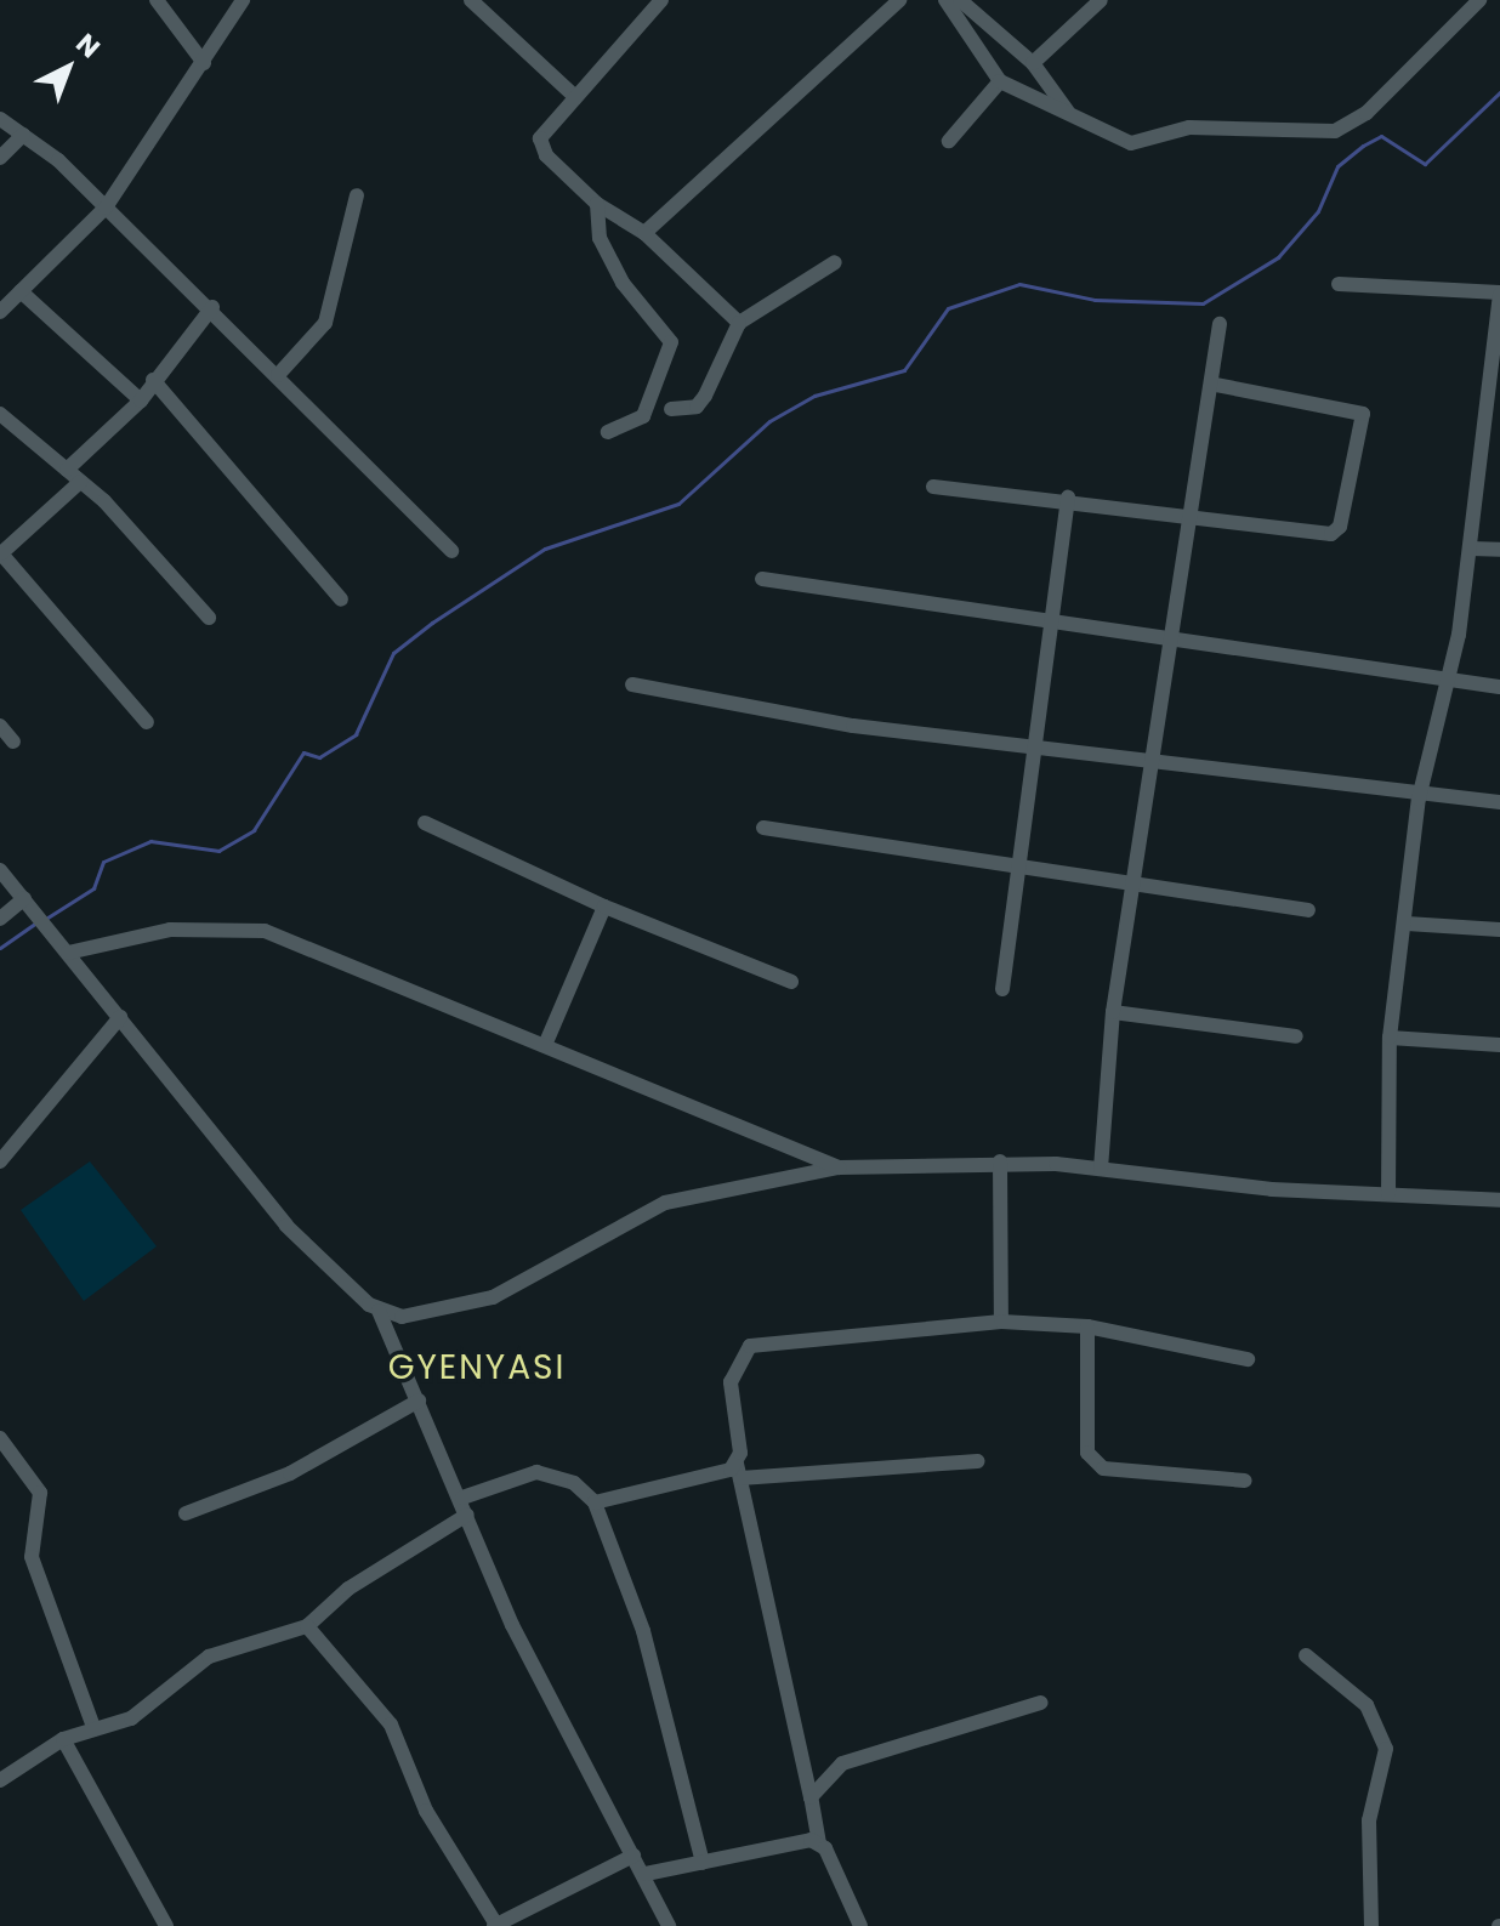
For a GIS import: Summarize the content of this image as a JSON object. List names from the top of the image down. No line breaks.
{"districts":["GYENYASI"],"north":"top right"}
